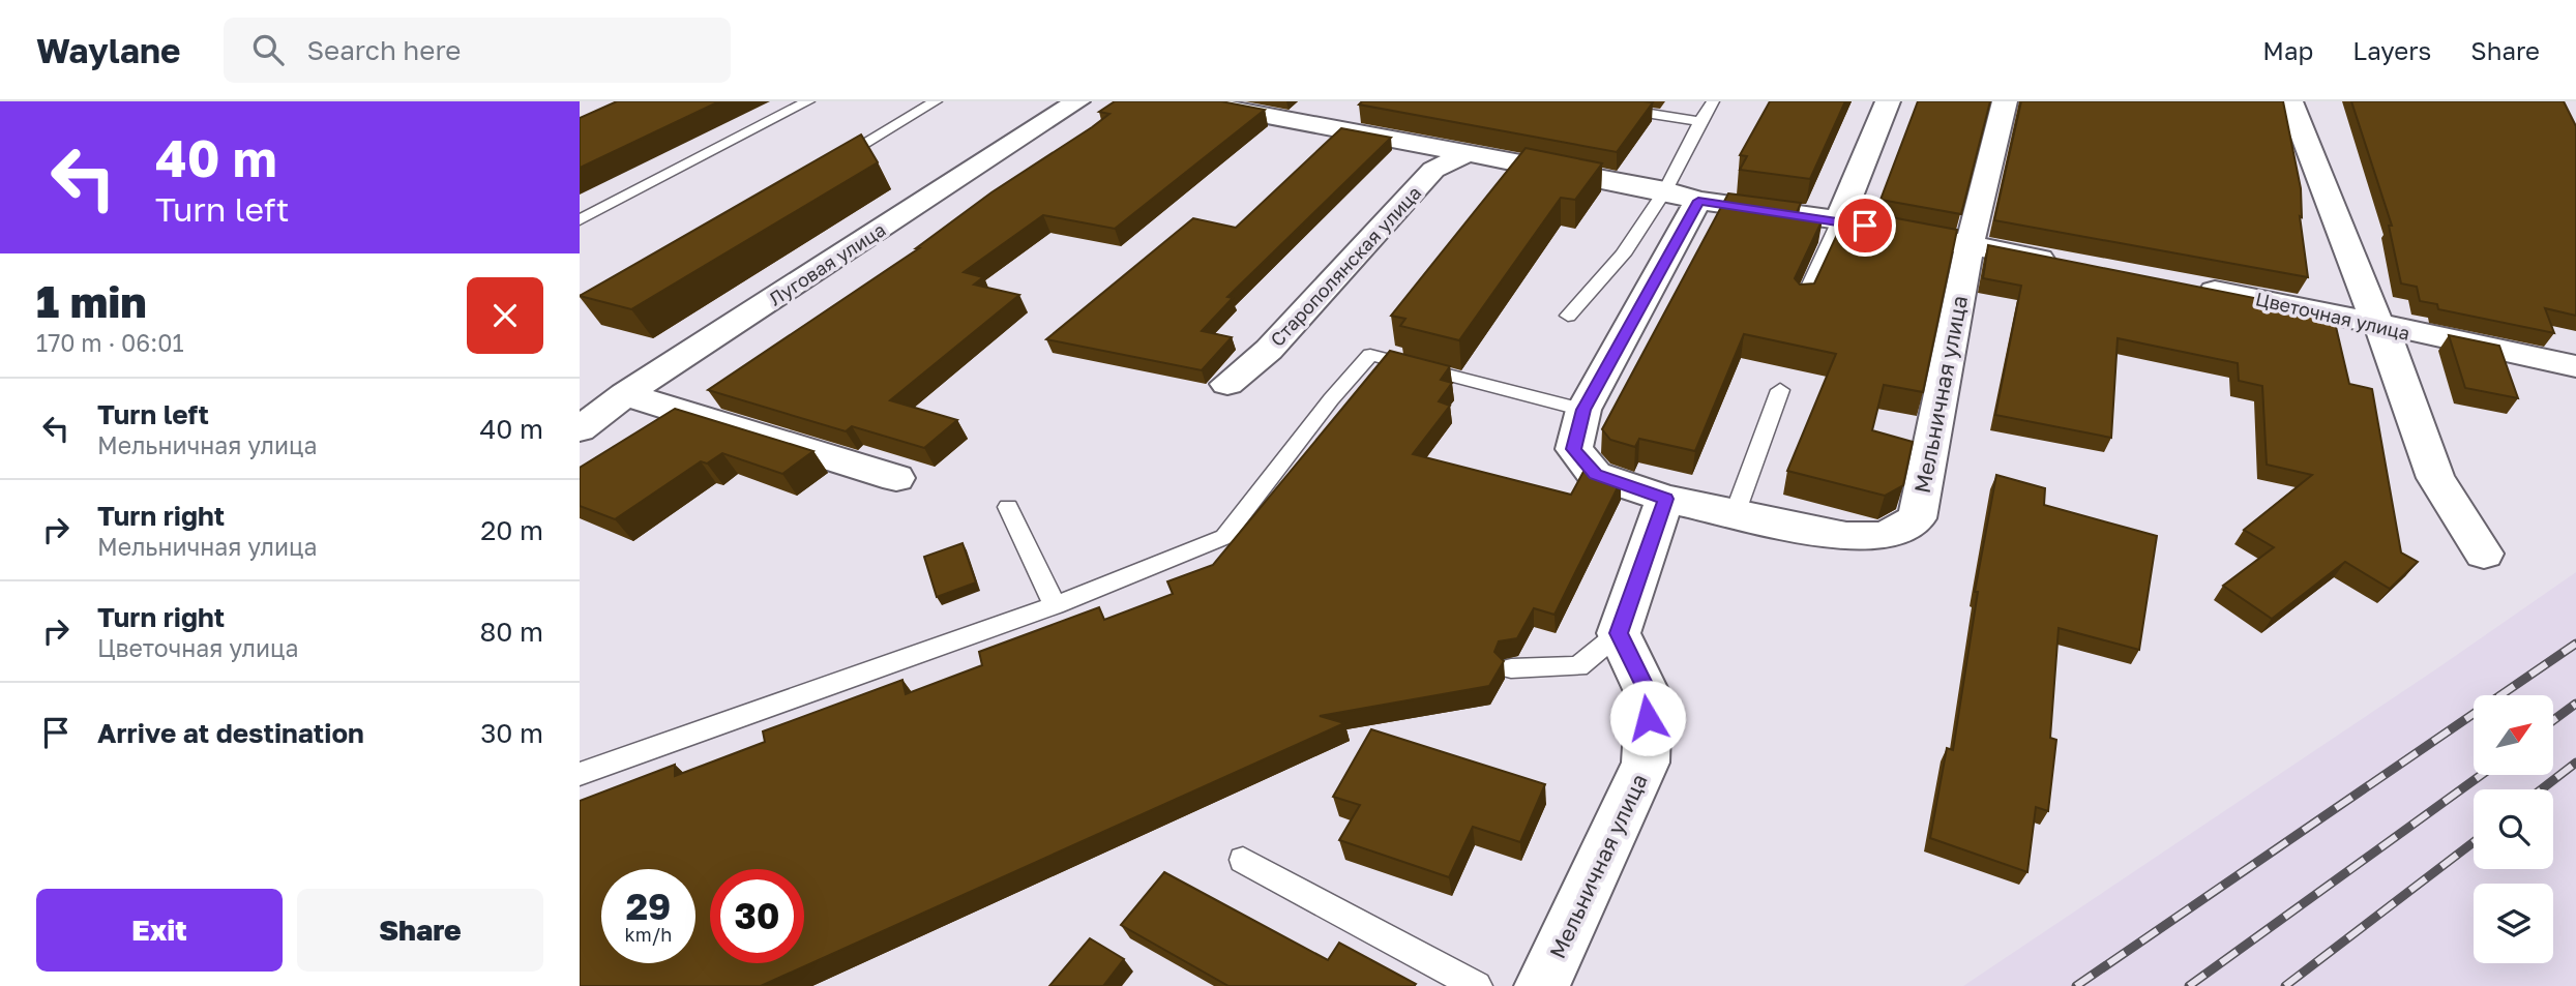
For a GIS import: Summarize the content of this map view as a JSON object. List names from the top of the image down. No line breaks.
{"streets":{"street":["Луговая улица","Старополянская улица","Цветочная улица","Мельничная улица"]},"north":"top right","page":{"header":"Waylane","search":"Search here","nav":["Map","Layers","Share"],"turn":["40 m","Turn left"],"heading":["1 min","170 m · 06:01"],"list":[{"name":"Turn left","note":"Мельничная улица","value":"40 m"},{"name":"Turn right","note":"Мельничная улица","value":"20 m"},{"name":"Turn right","note":"Цветочная улица","value":"80 m"},{"name":"Arrive at destination","value":"30 m"}],"speed":"29 km/h","limit":"30","buttons":["Exit","Share"]}}
